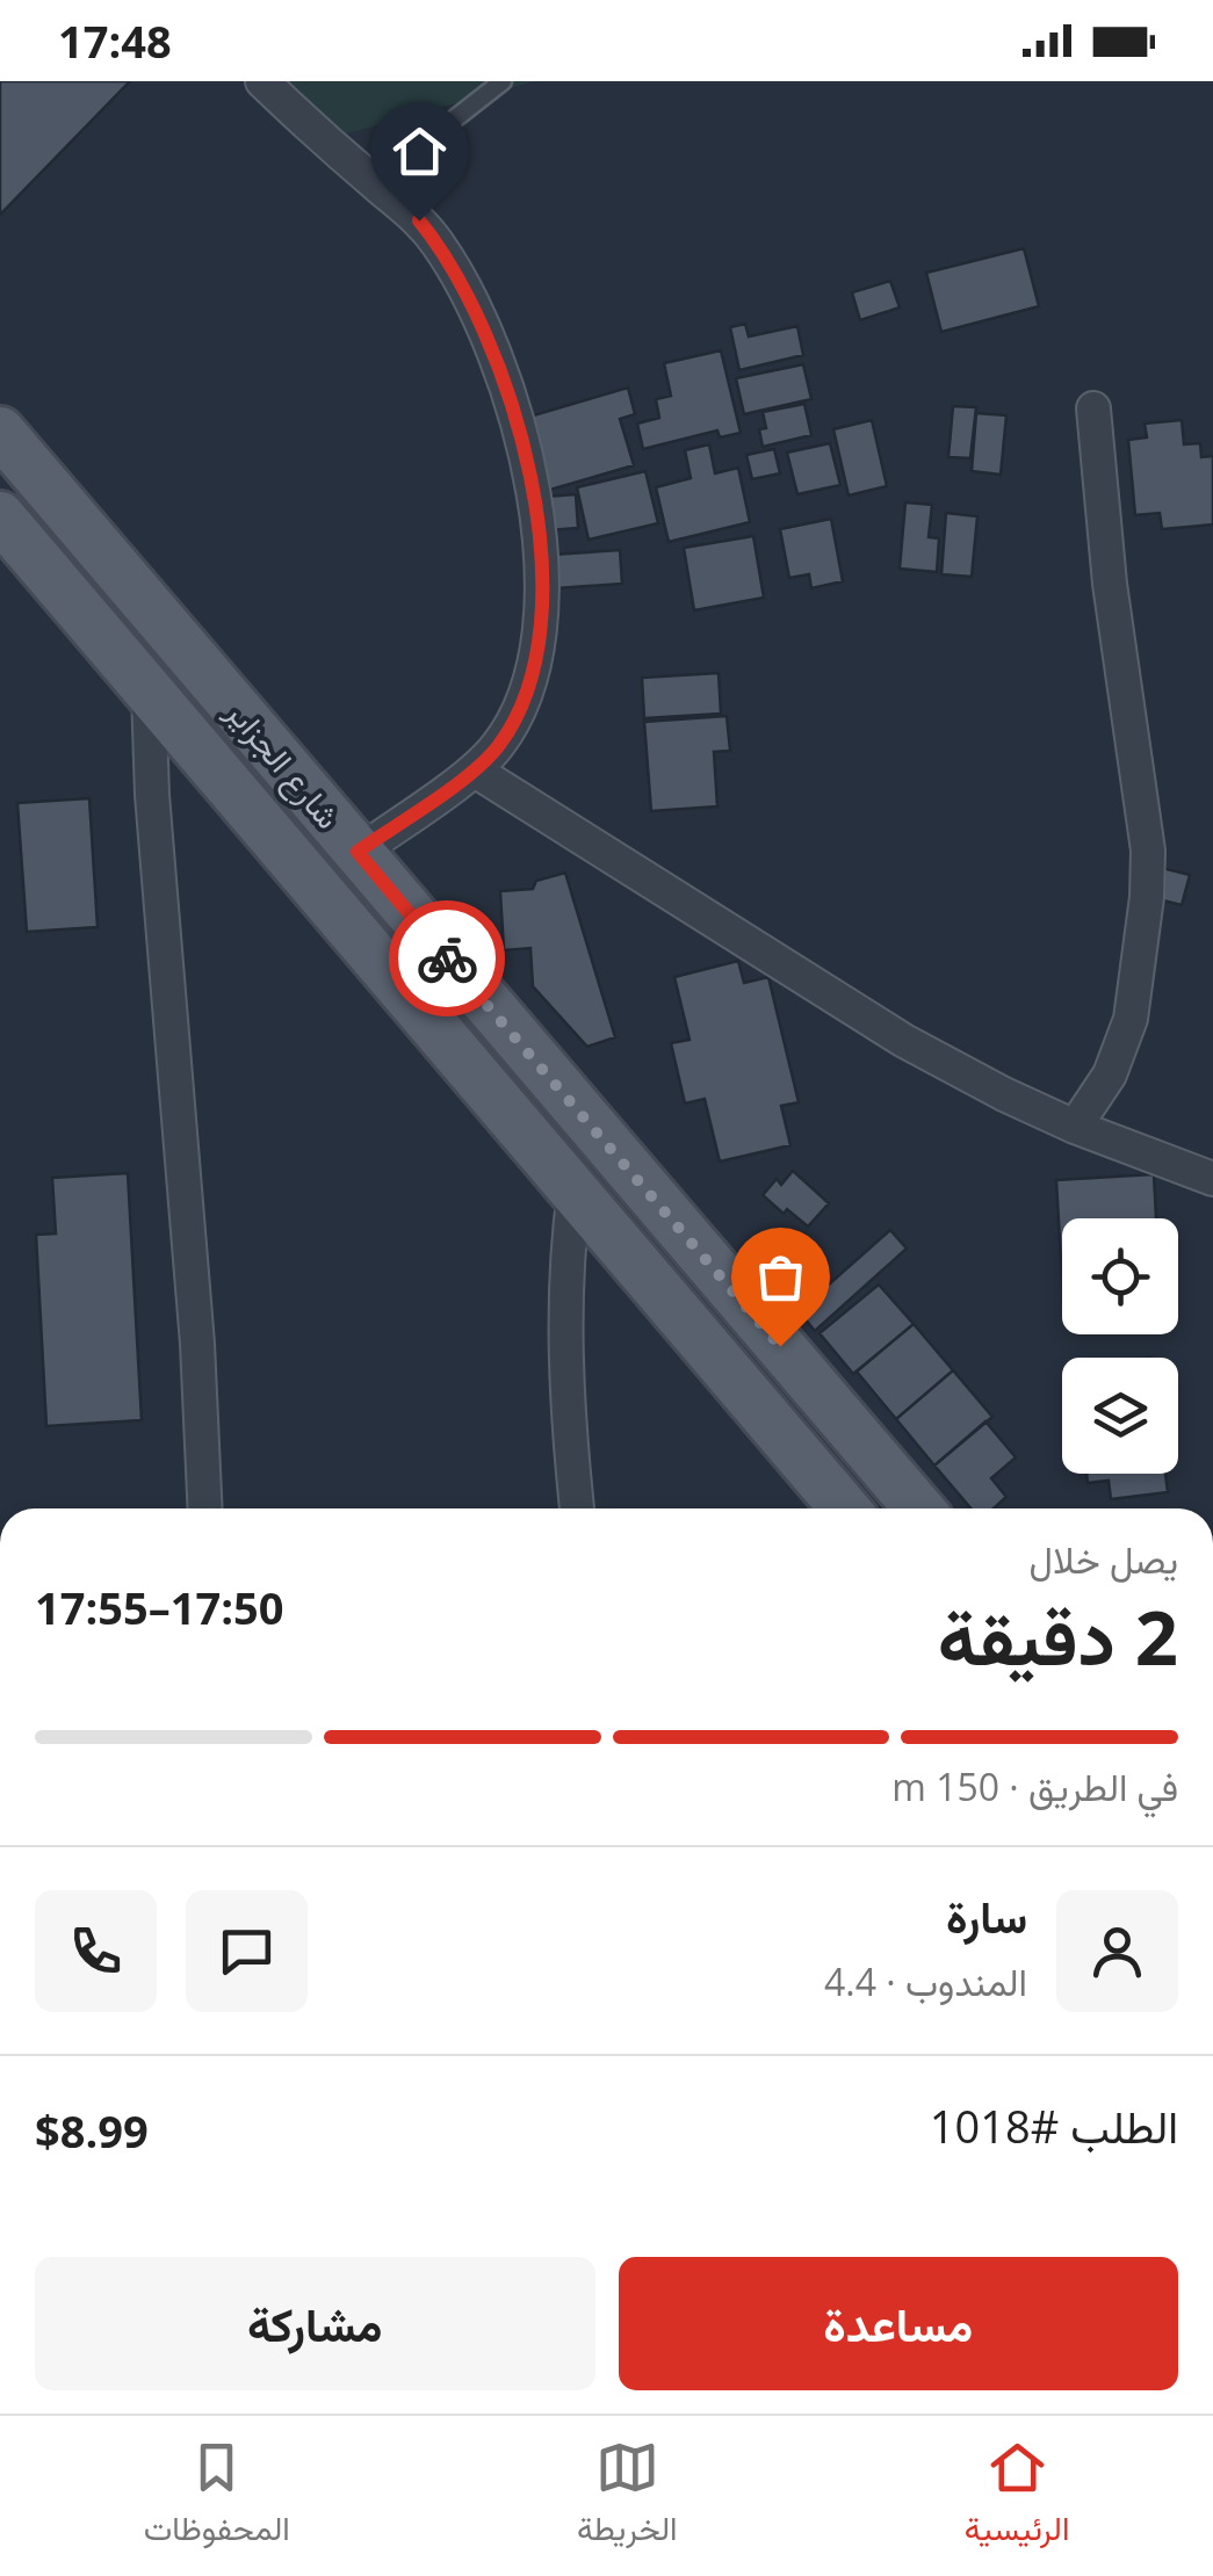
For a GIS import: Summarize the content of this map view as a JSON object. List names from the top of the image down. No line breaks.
{"streets":{"main road":["شارع الجزاير"]},"page":{"status":"17:48","heading":["2 دقيقة","يصل خلال","17:50–17:55"],"panel":["سارة","المندوب · 4.4","الطلب #1018","$8.99"],"bar":"في الطريق · 150 m","buttons":["مساعدة","مشاركة"],"tabs":["الرئيسية","الخريطة","المحفوظات"]}}
